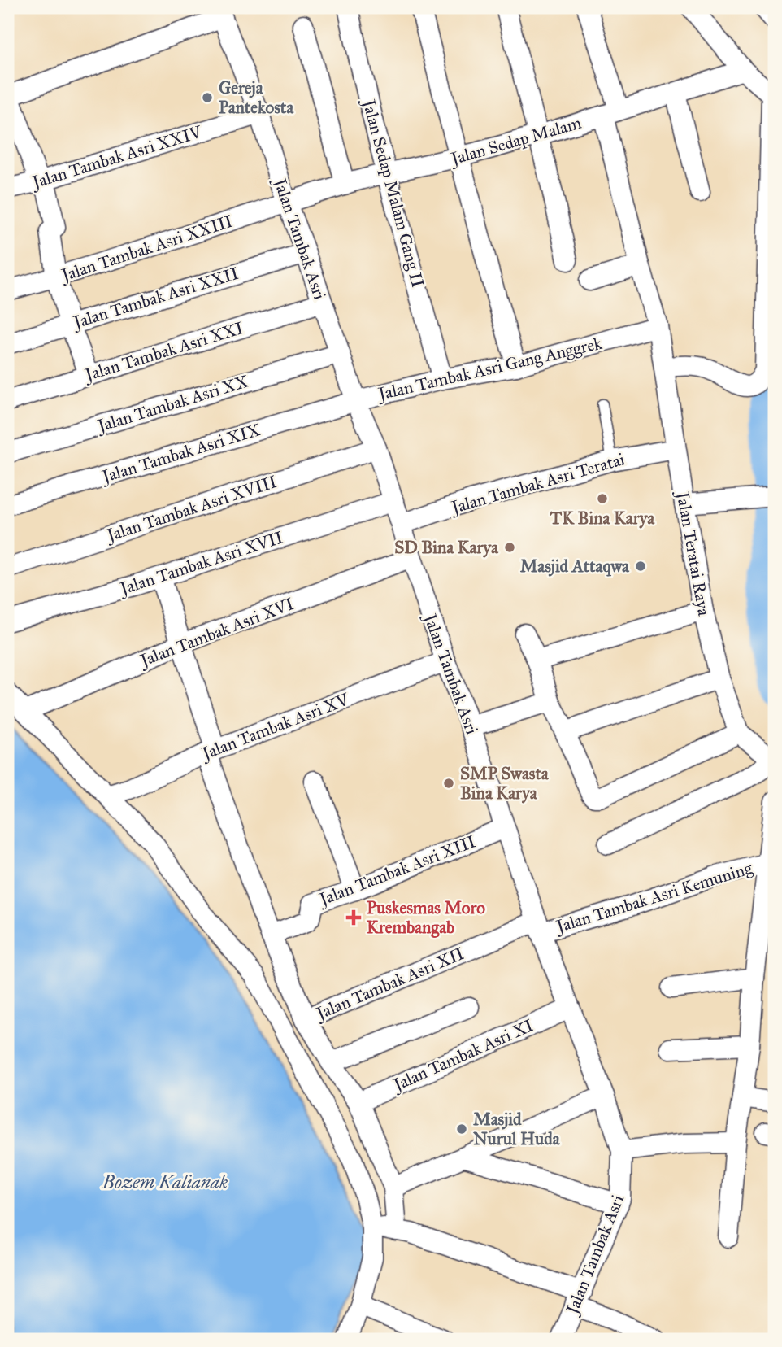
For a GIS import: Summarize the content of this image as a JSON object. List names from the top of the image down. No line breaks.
{"streets":{"street":["Jalan Sedap Malam","Jalan Tambak Asri XXIV","Jalan Sedap Malam Gang II","Jalan Tambak Asri","Jalan Tambak Asri XXIII","Jalan Tambak Asri XXII","Jalan Tambak Asri XXI","Jalan Tambak Asri Gang Anggrek","Jalan Tambak Asri XX","Jalan Tambak Asri XIX","Jalan Tambak Asri Teratai","Jalan Tambak Asri XVIII","Jalan Teratai Raya","Jalan Tambak Asri XVII","Jalan Tambak Asri XVI","Jalan Tambak Asri XV","Jalan Tambak Asri XIII","Jalan Tambak Asri Kemuning","Jalan Tambak Asri XII","Jalan Tambak Asri XI"]},"crossings":[["Jalan Sedap Malam","Jalan Sedap Malam Gang II"],["Jalan Sedap Malam","Jalan Tambak Asri"],["Jalan Sedap Malam","Jalan Tambak Asri XXIII"],["Jalan Sedap Malam","Jalan Teratai Raya"],["Jalan Tambak Asri XXIV","Jalan Tambak Asri"],["Jalan Sedap Malam Gang II","Jalan Tambak Asri Gang Anggrek"],["Jalan Tambak Asri","Jalan Tambak Asri XXIII"],["Jalan Tambak Asri","Jalan Tambak Asri XXII"],["Jalan Tambak Asri","Jalan Tambak Asri XXI"],["Jalan Tambak Asri","Jalan Tambak Asri Gang Anggrek"],["Jalan Tambak Asri","Jalan Tambak Asri XX"],["Jalan Tambak Asri","Jalan Tambak Asri XIX"],["Jalan Tambak Asri","Jalan Tambak Asri Teratai"],["Jalan Tambak Asri","Jalan Tambak Asri XVIII"],["Jalan Tambak Asri","Jalan Tambak Asri XVII"],["Jalan Tambak Asri","Jalan Tambak Asri XVI"],["Jalan Tambak Asri","Jalan Tambak Asri XV"],["Jalan Tambak Asri","Jalan Tambak Asri XIII"],["Jalan Tambak Asri","Jalan Tambak Asri Kemuning"],["Jalan Tambak Asri","Jalan Tambak Asri XII"],["Jalan Tambak Asri","Jalan Tambak Asri XI"],["Jalan Tambak Asri Gang Anggrek","Jalan Tambak Asri XIX"],["Jalan Tambak Asri Gang Anggrek","Jalan Teratai Raya"],["Jalan Tambak Asri Teratai","Jalan Teratai Raya"],["Jalan Tambak Asri Kemuning","Jalan Tambak Asri XII"]],"water":["Bozem Kalianak"],"places":{"other":["Gereja Pantekosta","TK Bina Karya","SD Bina Karya","Masjid Attaqwa","SMP Swasta Bina Karya","Masjid Nurul Huda"],"health":["Puskesmas Moro Krembangab"]}}
